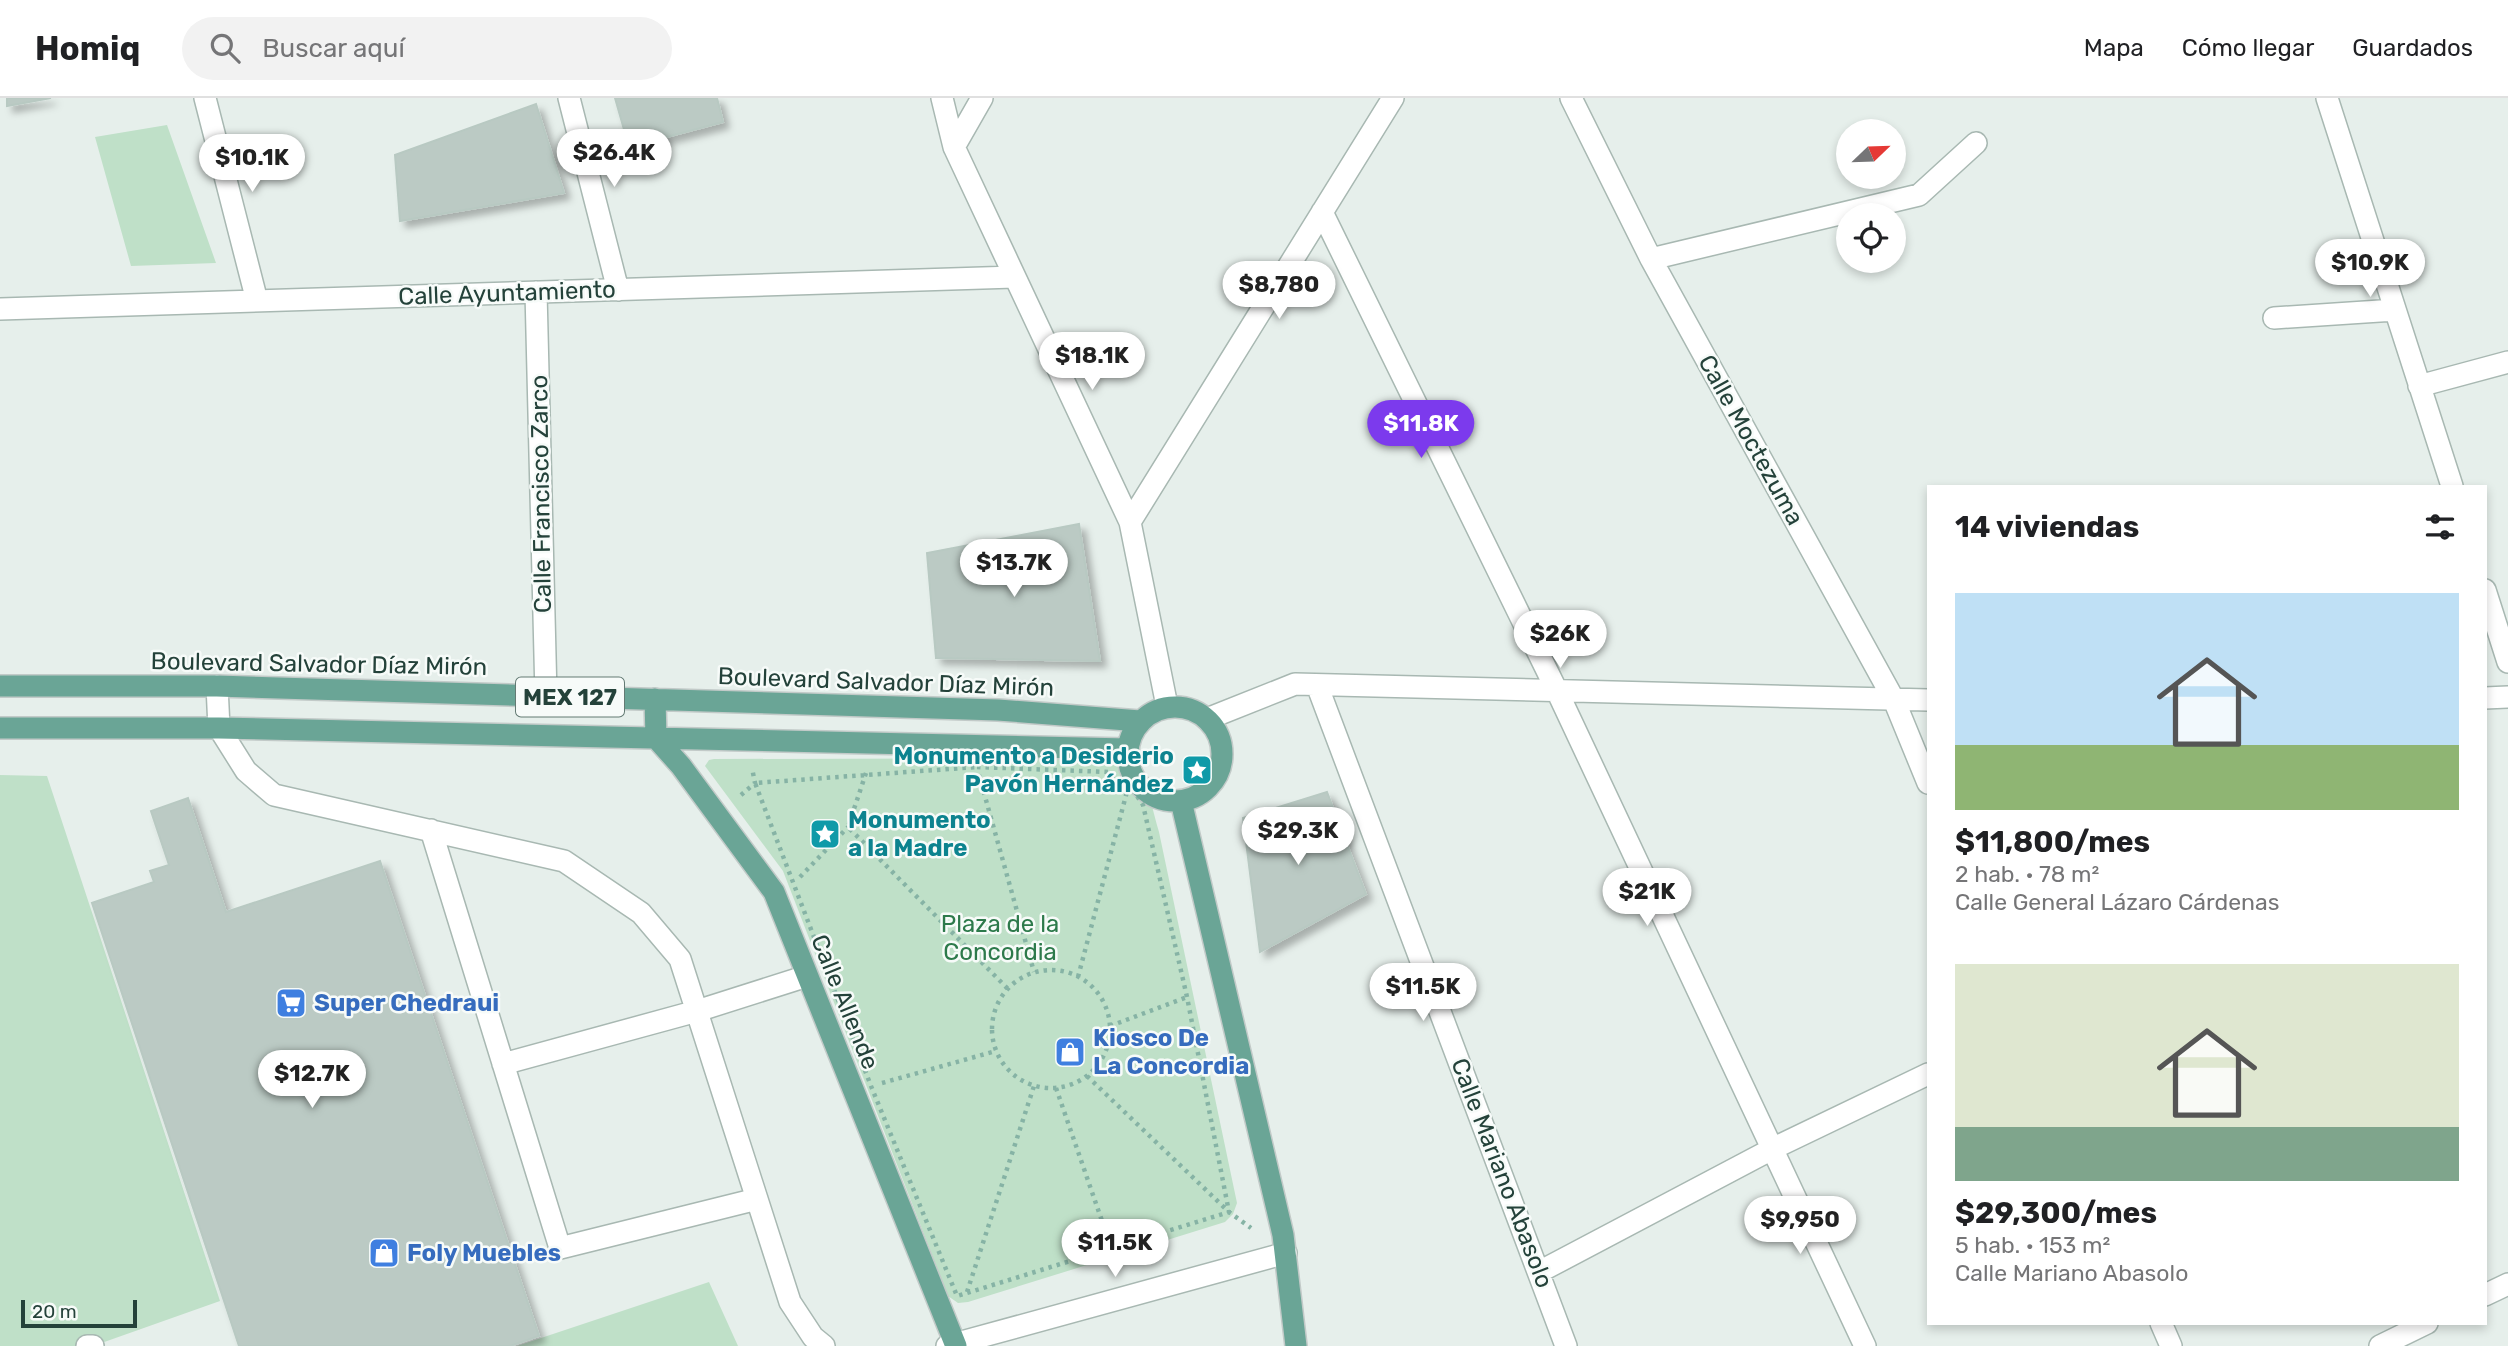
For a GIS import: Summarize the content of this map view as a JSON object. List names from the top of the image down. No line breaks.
{"streets":{"main road":["Boulevard Salvador Díaz Mirón","MEX 127","Calle Allende"],"street":["Calle Ayuntamiento","Calle Moctezuma","Calle Francisco Zarco","Calle Mariano Abasolo"]},"crossings":[["Calle Ayuntamiento","Calle Francisco Zarco"],["Calle Francisco Zarco","Boulevard Salvador Díaz Mirón"],["Boulevard Salvador Díaz Mirón","MEX 127"],["MEX 127","Calle Allende"]],"parks":["Plaza de la Concordia"],"places":{"place":["Monumento a Desiderio Pavón Hernández","Monumento a la Madre"],"supermarket":["Super Chedraui"],"shop":["Kiosco De La Concordia","Foly Muebles"]},"scale_bar":"20 m","north":"top right","page":{"header":"Homiq","search":"Buscar aquí","nav":["Mapa","Cómo llegar","Guardados"],"price":["$26.4K","$10.1K","$10.9K","$8,780","$18.1K","$11.8K","$13.7K","$26K","$29.3K","$21K","$11.5K","$12.7K","$9,950","$11.5K"],"heading":"14 viviendas","list":[{"name":"$11,800/mes","note":"2 hab. · 78 m² · Calle General Lázaro Cárdenas"},{"name":"$29,300/mes","note":"5 hab. · 153 m² · Calle Mariano Abasolo"}],"scale":"20 m"}}
